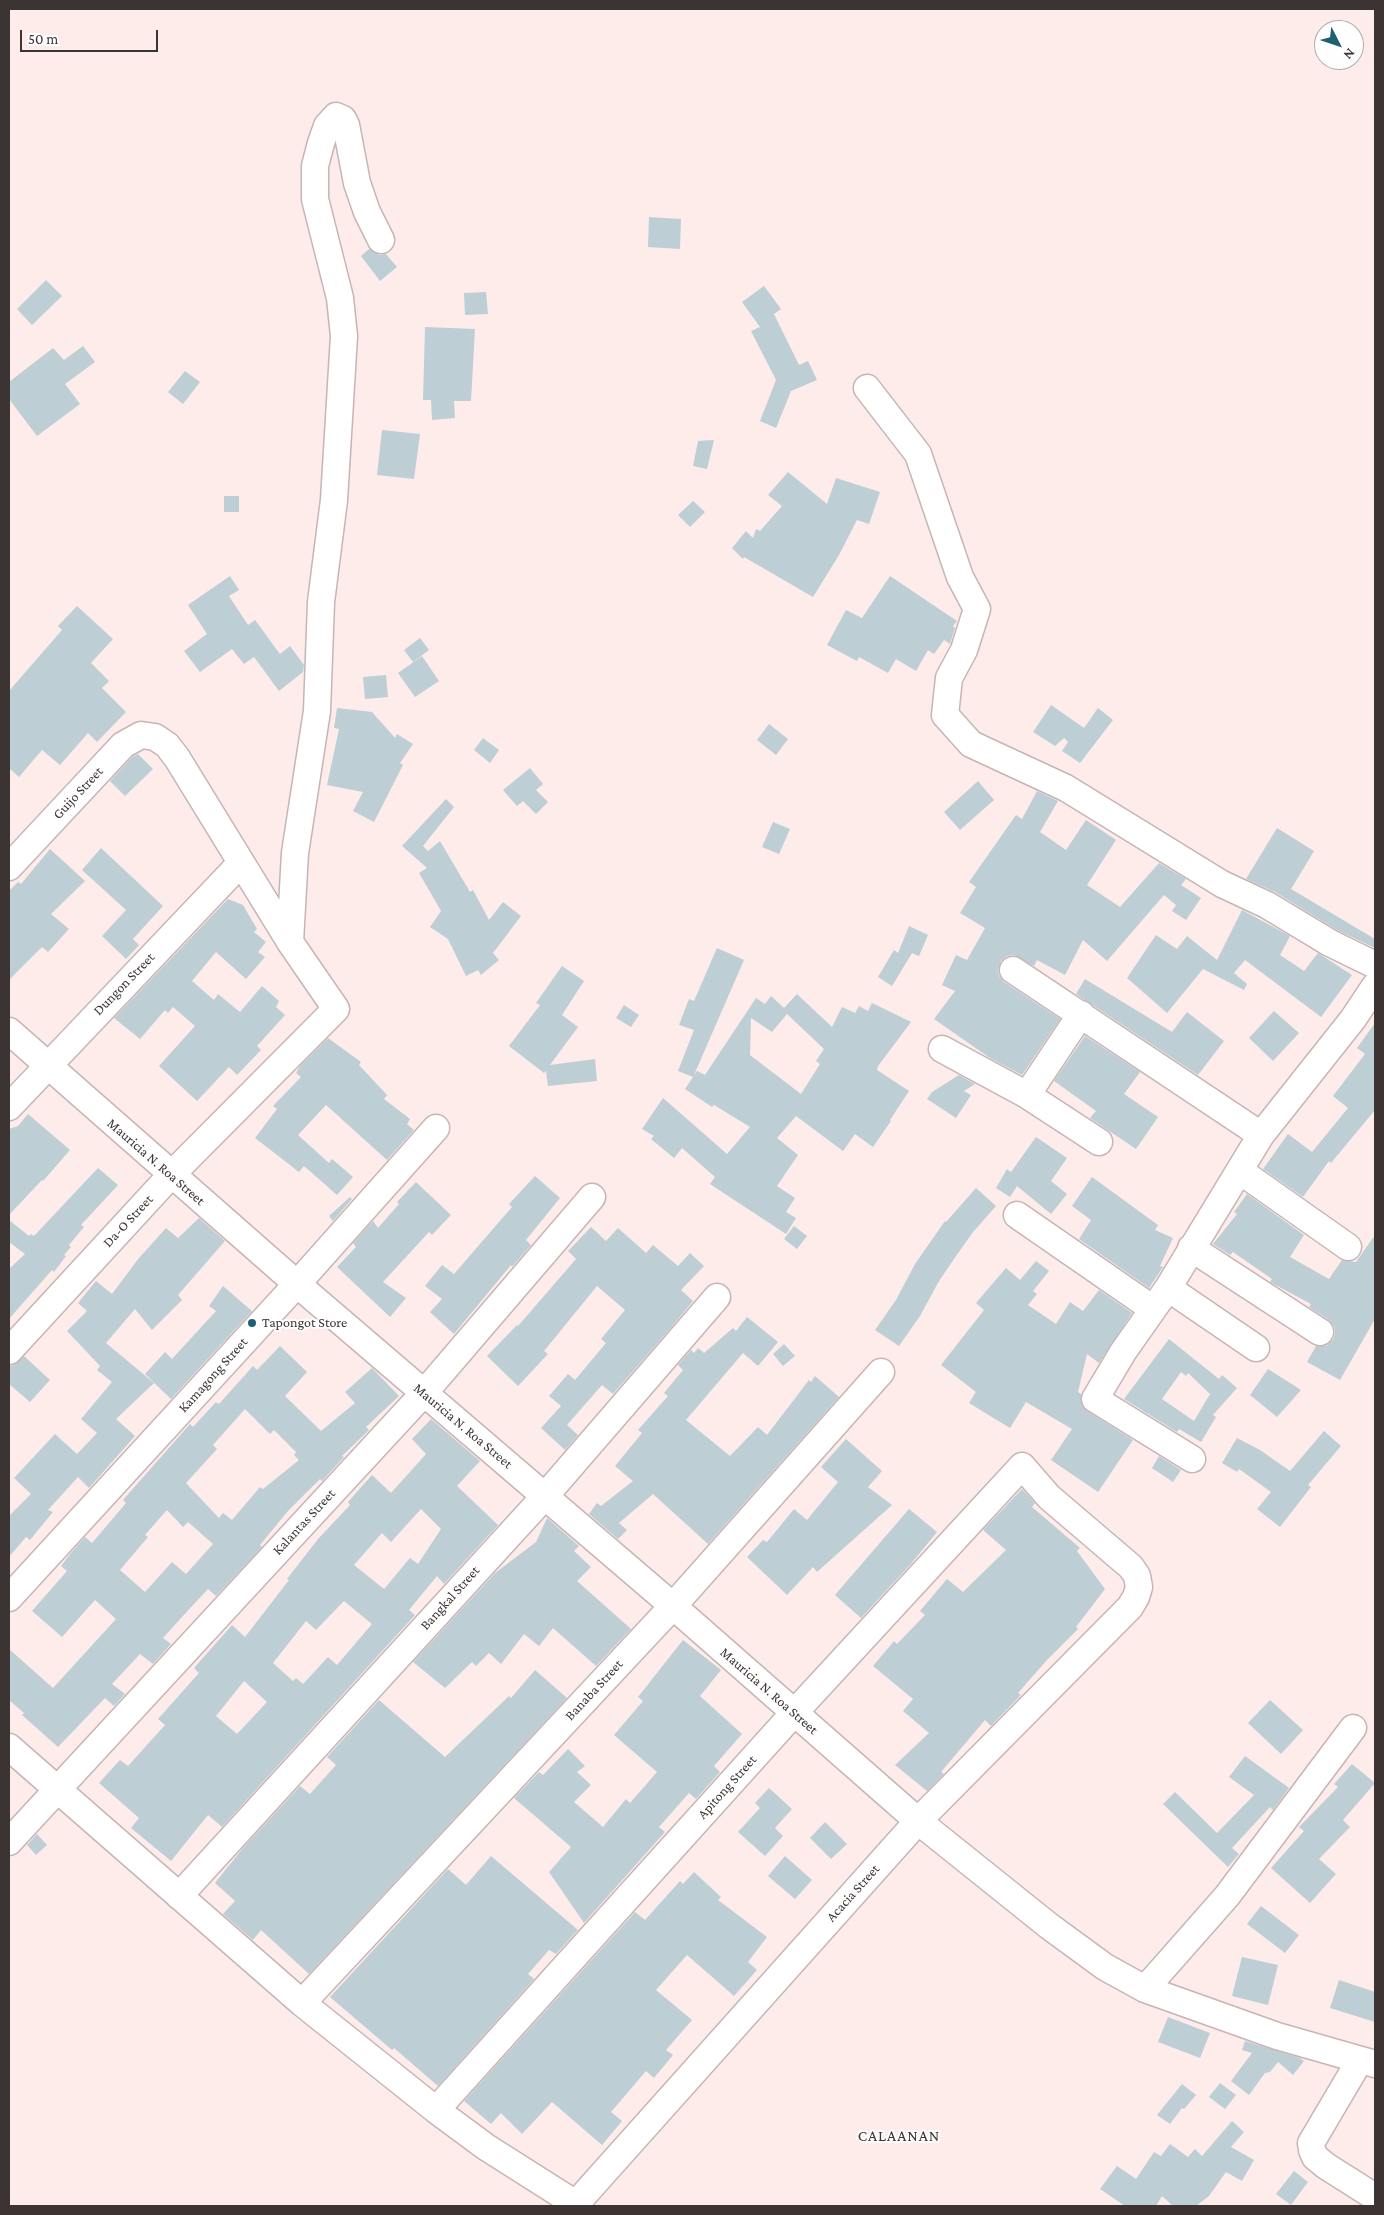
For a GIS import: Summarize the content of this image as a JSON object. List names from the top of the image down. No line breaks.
{"streets":{"street":["Guijo Street","Dungon Street","Mauricia N. Roa Street","Da-O Street","Kamagong Street","Kalantas Street","Bangkal Street","Banaba Street","Apitong Street","Acacia Street"]},"crossings":[["Guijo Street","Dungon Street"],["Dungon Street","Mauricia N. Roa Street"],["Mauricia N. Roa Street","Da-O Street"],["Mauricia N. Roa Street","Kamagong Street"],["Mauricia N. Roa Street","Kalantas Street"],["Mauricia N. Roa Street","Bangkal Street"],["Mauricia N. Roa Street","Banaba Street"],["Mauricia N. Roa Street","Apitong Street"],["Mauricia N. Roa Street","Acacia Street"],["Apitong Street","Acacia Street"]],"districts":["CALAANAN"],"places":["Tapongot Store"],"scale_bar":"50 m","north":"bottom right"}
